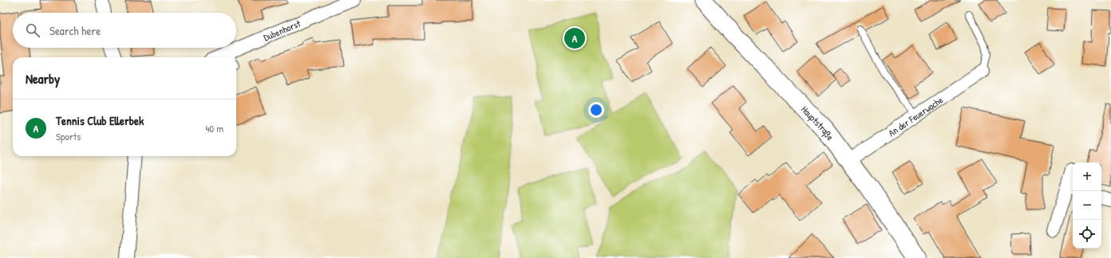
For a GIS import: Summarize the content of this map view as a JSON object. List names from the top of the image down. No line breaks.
{"streets":{"main road":["Hauptstraße"],"street":["Dubenhorst","An der Feuerwache"]},"crossings":[["An der Feuerwache","Hauptstraße"]],"page":{"search":"Search here","pins":"A","heading":"Nearby","list":[{"mark":"A","name":"Tennis Club Ellerbek","note":"Sports","value":"40 m"}],"map_buttons":["+","−"]}}
